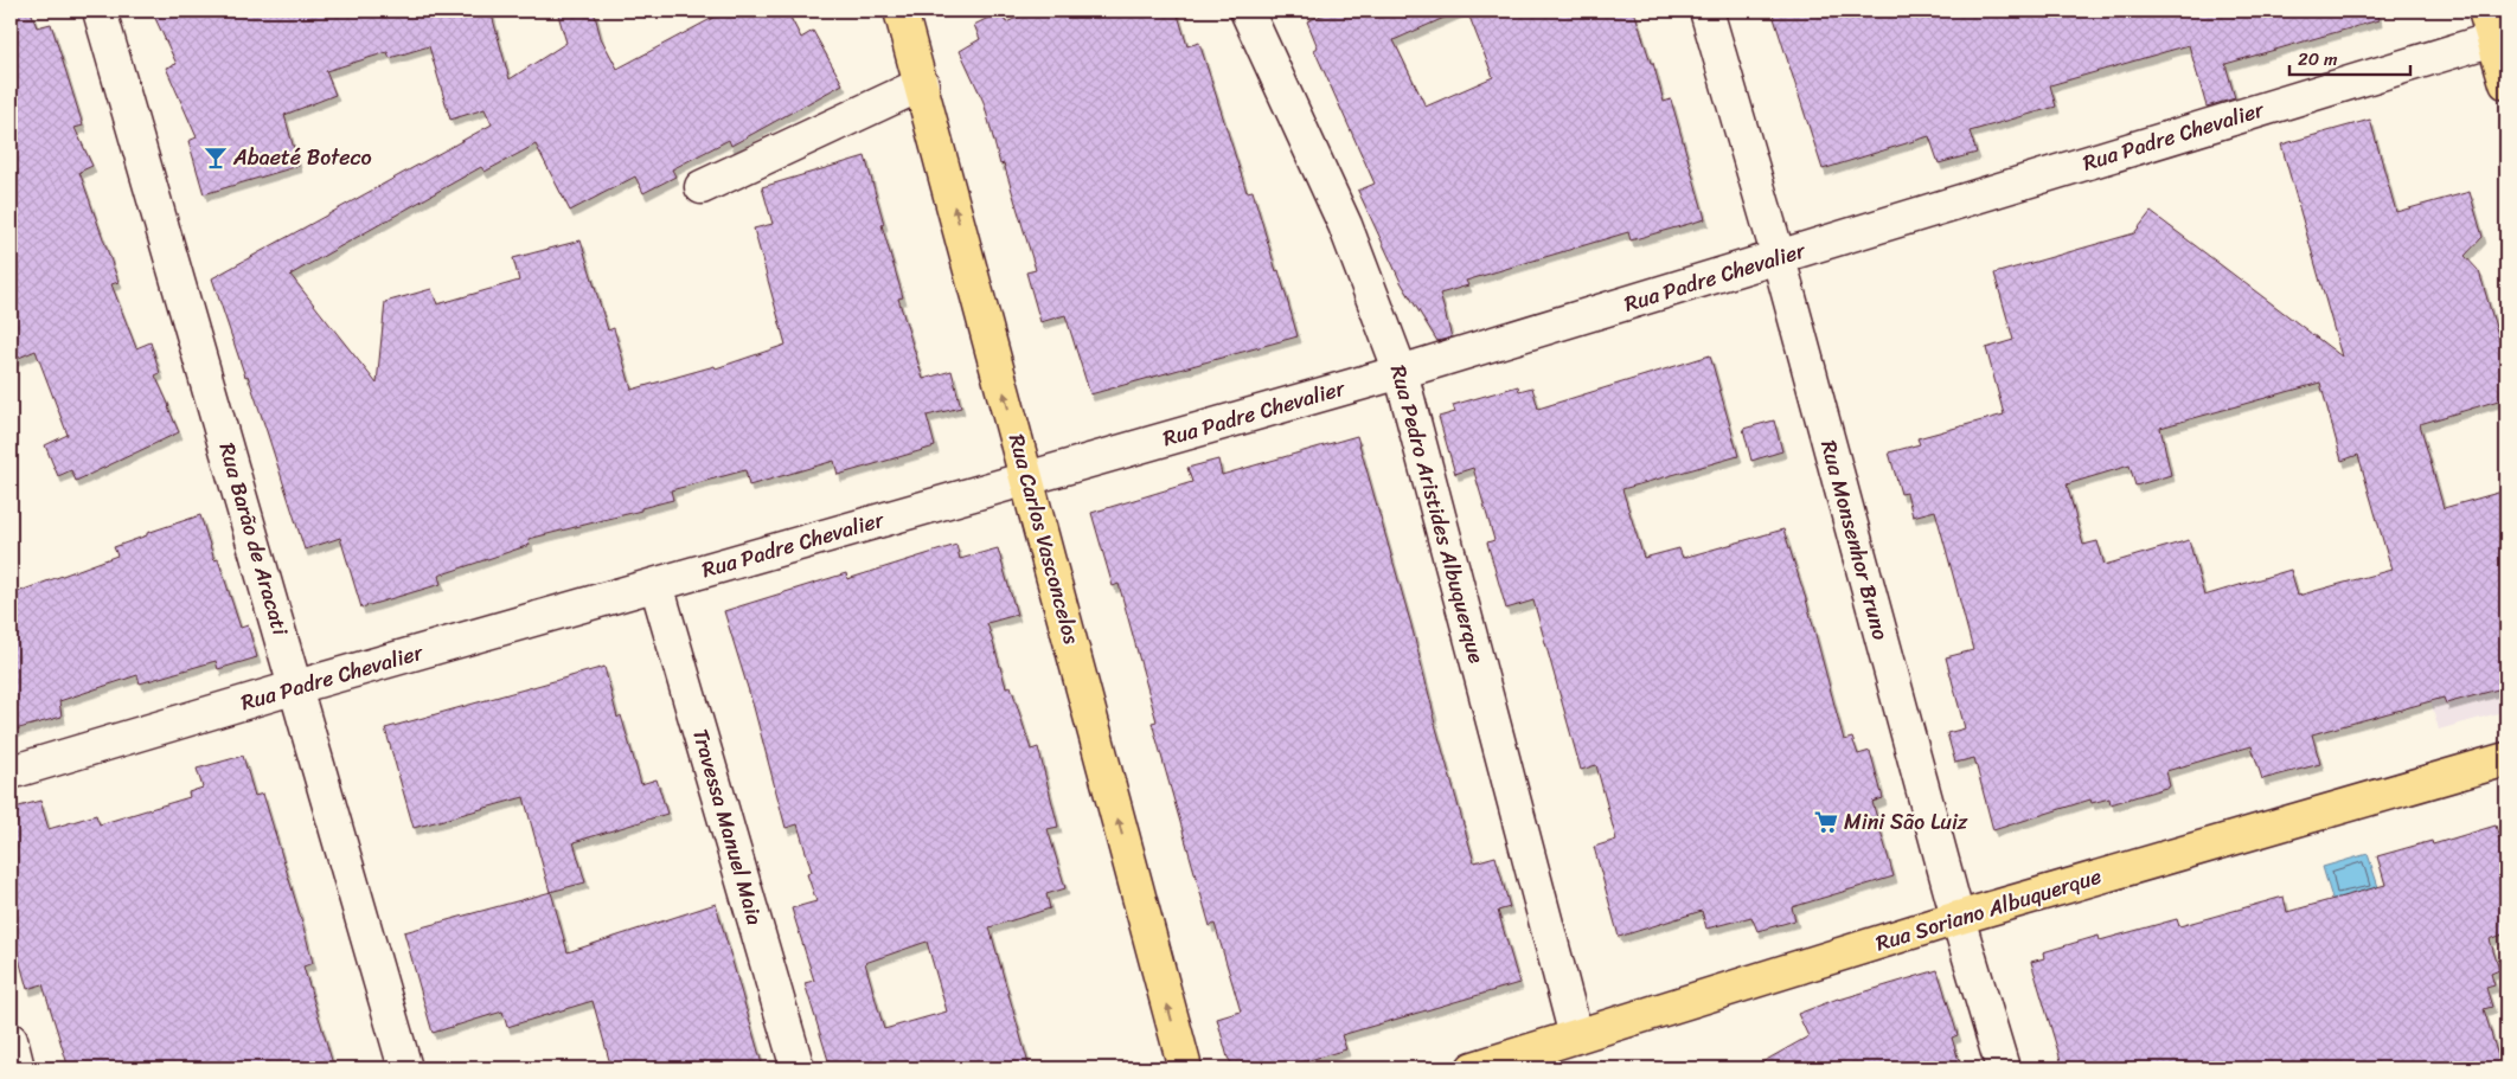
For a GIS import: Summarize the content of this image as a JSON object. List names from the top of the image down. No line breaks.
{"streets":{"main road":["Rua Carlos Vasconcelos","Rua Soriano Albuquerque"],"street":["Rua Padre Chevalier","Rua Pedro Aristides Albuquerque","Rua Barão de Aracati","Rua Monsenhor Bruno","Travessa Manuel Maia"]},"crossings":[["Rua Padre Chevalier","Rua Pedro Aristides Albuquerque"],["Rua Padre Chevalier","Rua Barão de Aracati"],["Rua Padre Chevalier","Rua Carlos Vasconcelos"],["Rua Padre Chevalier","Rua Monsenhor Bruno"],["Rua Padre Chevalier","Travessa Manuel Maia"],["Rua Pedro Aristides Albuquerque","Rua Soriano Albuquerque"],["Rua Monsenhor Bruno","Rua Soriano Albuquerque"]],"one_way":["Rua Carlos Vasconcelos"],"places":{"bar":["Abaeté Boteco"],"supermarket":["Mini São Luiz"]},"scale_bar":"20 m"}
